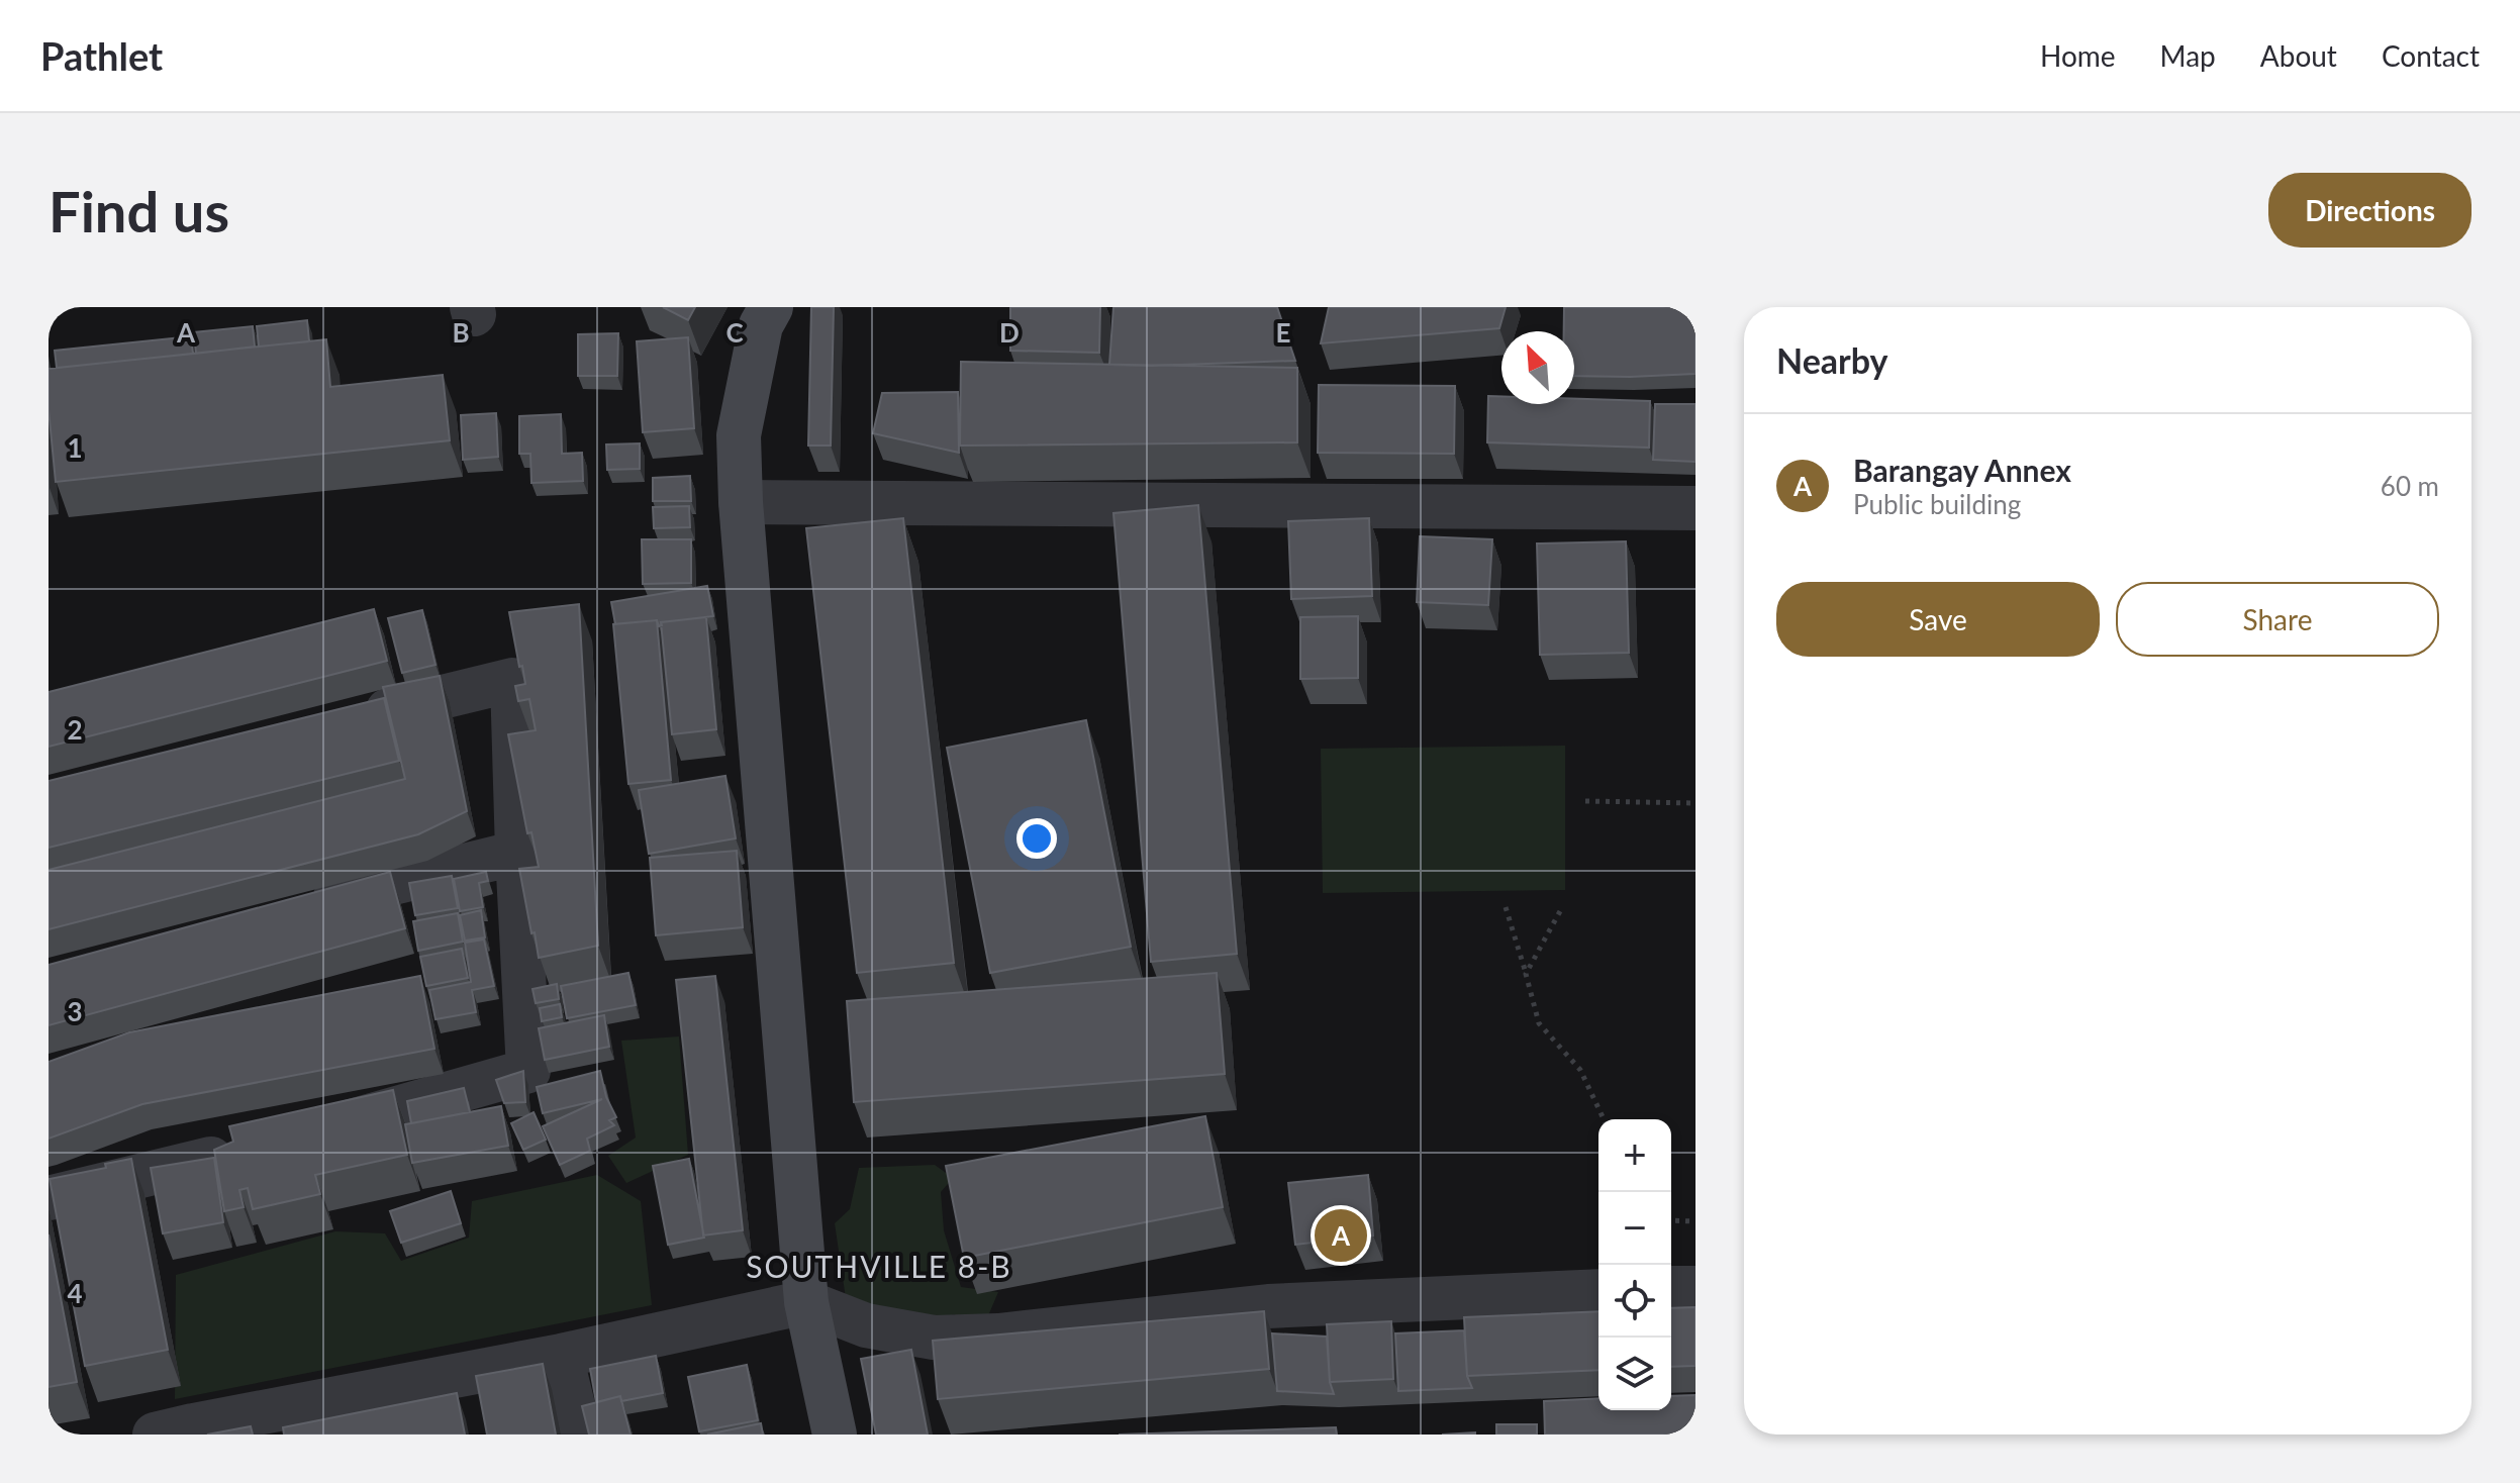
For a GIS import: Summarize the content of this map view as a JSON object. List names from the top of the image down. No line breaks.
{"districts":["SOUTHVILLE 8-B"],"north":"top left","page":{"header":"Pathlet","nav":["Home","Map","About","Contact"],"buttons":["Directions",["Save","Share"]],"title":"Find us","heading":"Nearby","list":[{"mark":"A","name":"Barangay Annex","note":"Public building","value":"60 m"}],"map_buttons":["+","−"],"pins":"A"},"grid":{"columns":["A","B","C","D","E"],"rows":["1","2","3","4"]}}
